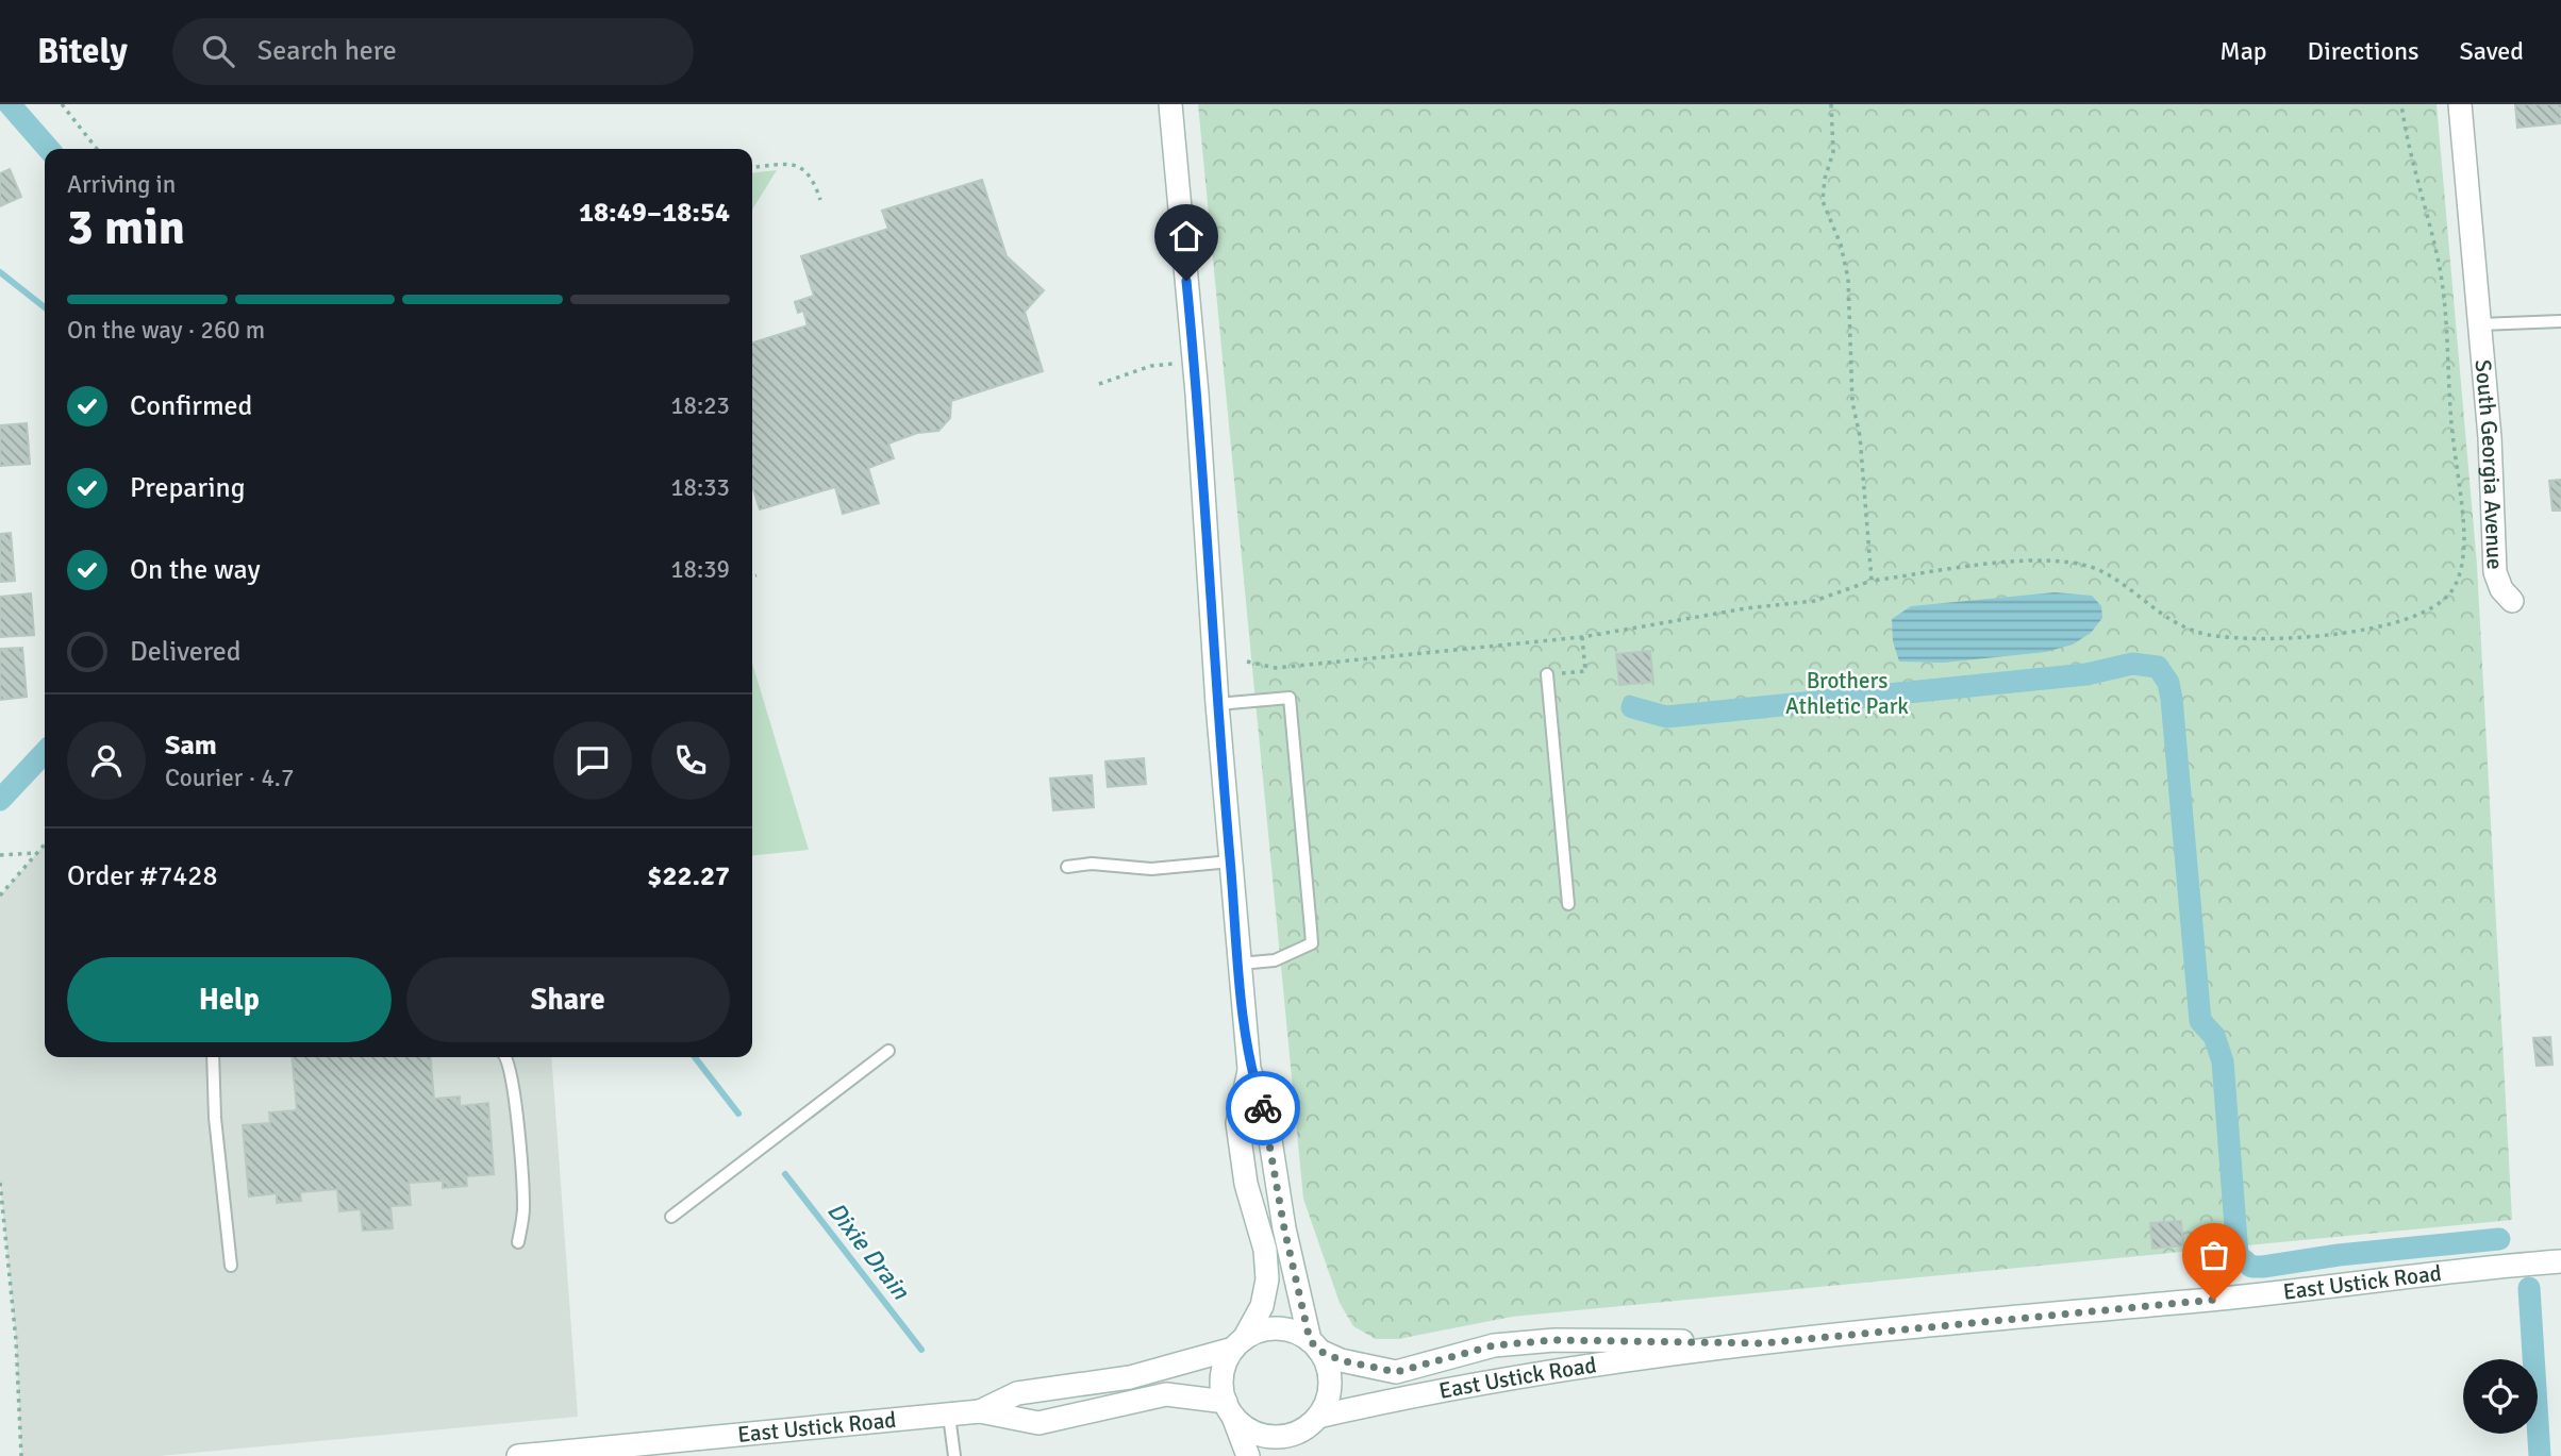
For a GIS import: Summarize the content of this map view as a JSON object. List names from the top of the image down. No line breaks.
{"streets":{"main road":["South Georgia Avenue","East Ustick Road"]},"water":["Dixie Drain"],"parks":["Brothers Athletic Park"],"page":{"header":"Bitely","search":"Search here","nav":["Map","Directions","Saved"],"heading":["3 min","Arriving in","18:49–18:54"],"panel":["Sam","Courier · 4.7","Order #7428","$22.27"],"bar":"On the way · 260 m","list":[["Confirmed","18:23"],["Preparing","18:33"],["On the way","18:39"],"Delivered"],"buttons":["Help","Share"]}}
